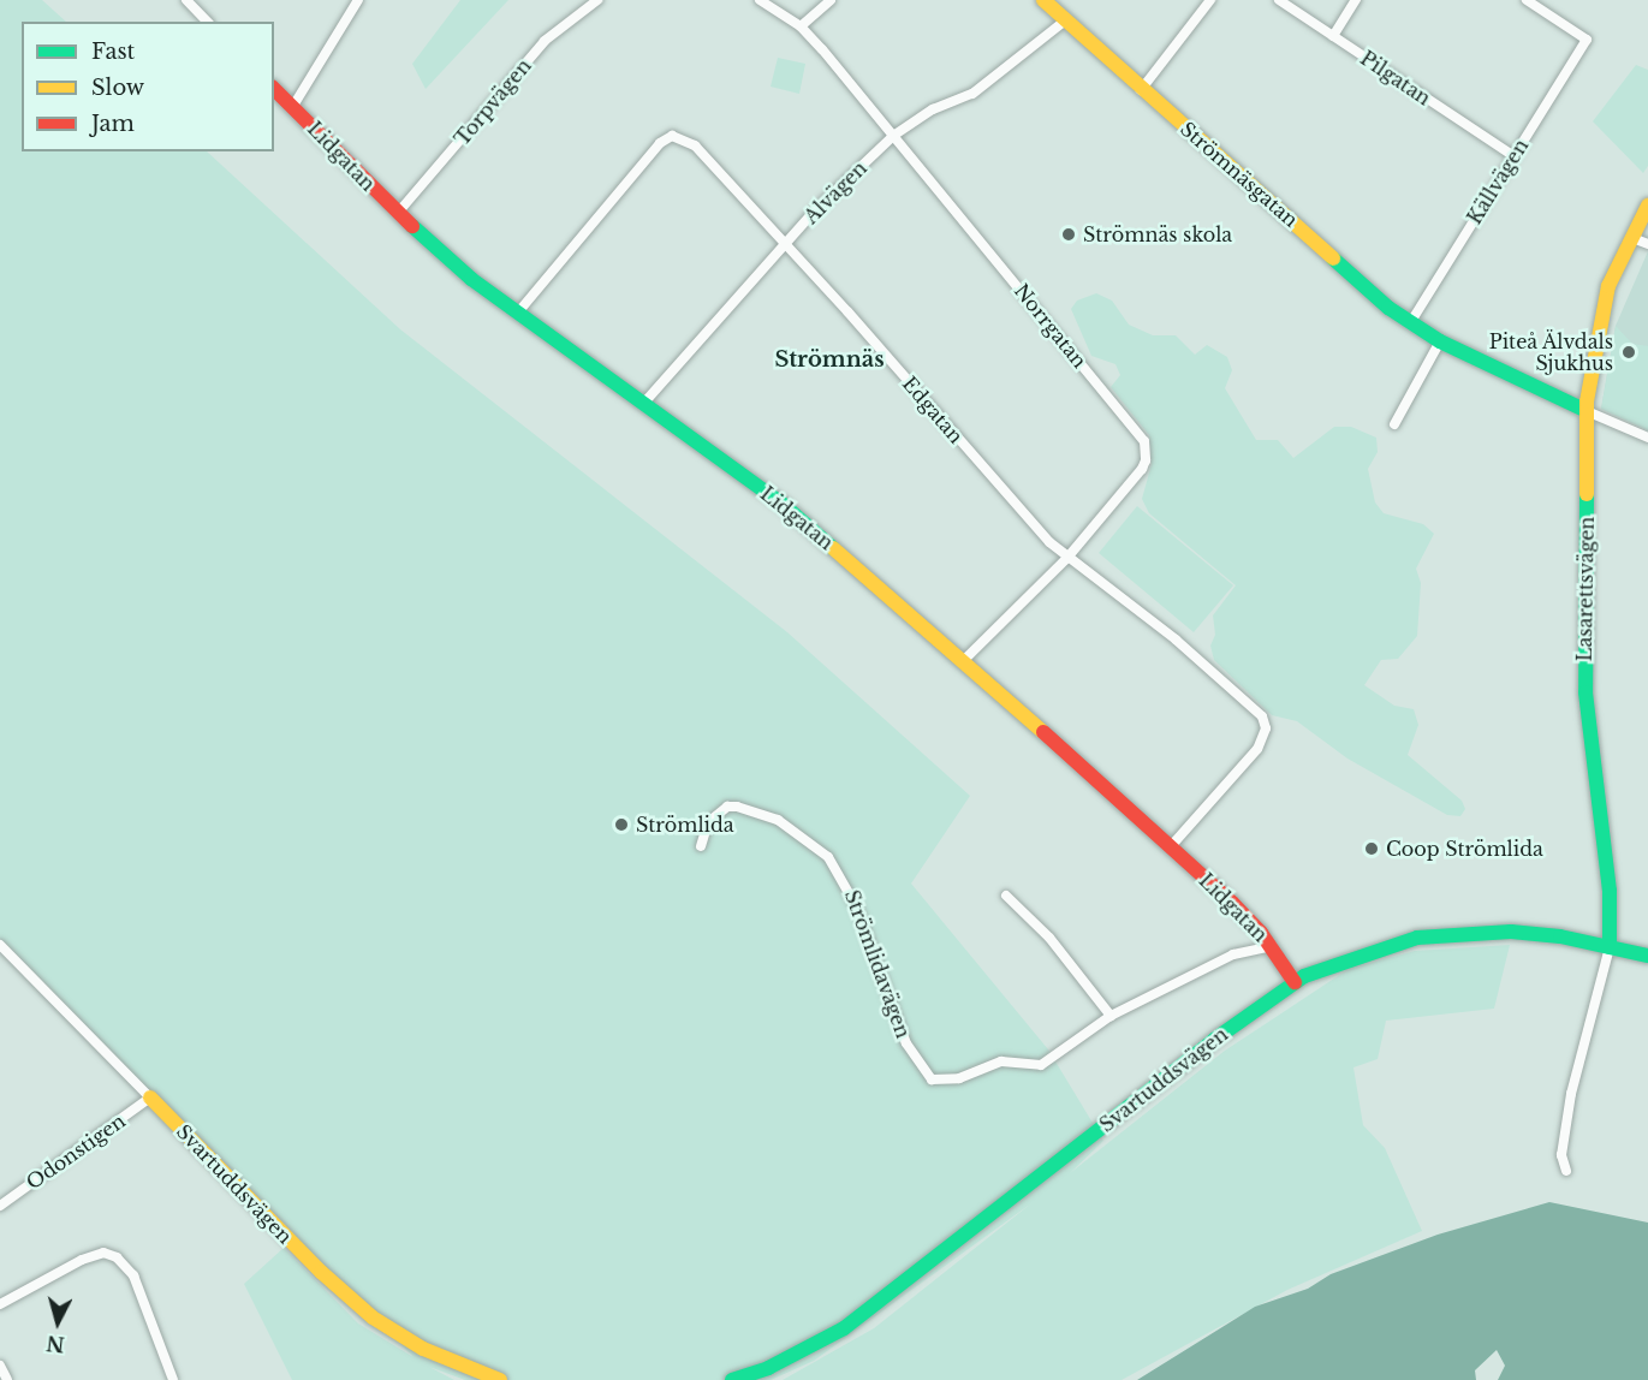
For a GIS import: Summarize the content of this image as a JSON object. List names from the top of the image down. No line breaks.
{"streets":{"street":["Pilgatan","Torpvägen","Lidgatan","Strömnäsgatan","Källvägen","Alvägen","Norrgatan","Edgatan","Lasarettsvägen","Strömlidavägen","Svartuddsvägen","Odonstigen"]},"crossings":[["Pilgatan","Källvägen"],["Torpvägen","Lidgatan"],["Lidgatan","Alvägen"],["Lidgatan","Norrgatan"],["Lidgatan","Edgatan"],["Lidgatan","Strömlidavägen"],["Lidgatan","Svartuddsvägen"],["Strömnäsgatan","Källvägen"],["Strömnäsgatan","Alvägen"],["Strömnäsgatan","Lasarettsvägen"],["Alvägen","Norrgatan"],["Alvägen","Edgatan"],["Norrgatan","Edgatan"],["Lasarettsvägen","Svartuddsvägen"],["Svartuddsvägen","Odonstigen"]],"districts":["Strömnäs"],"places":["Strömnäs skola","Piteå Älvdals Sjukhus","Strömlida","Coop Strömlida"],"legend":["Fast","Slow","Jam"],"north":"bottom"}
